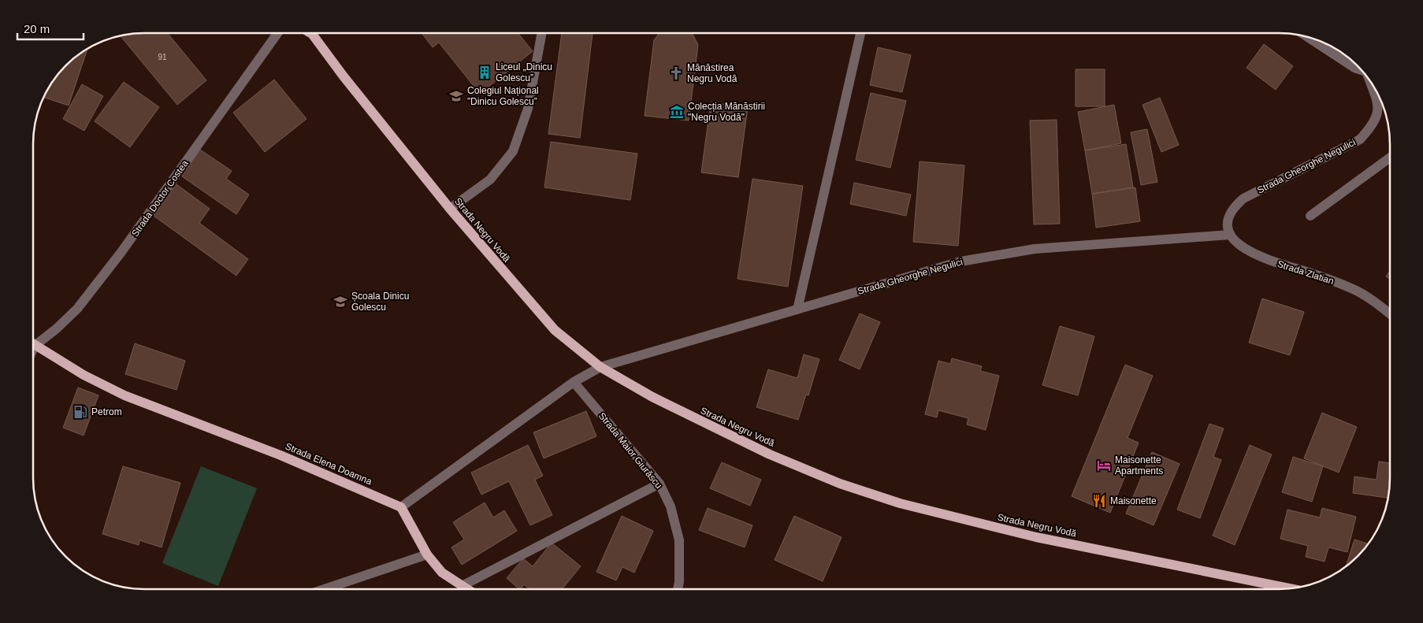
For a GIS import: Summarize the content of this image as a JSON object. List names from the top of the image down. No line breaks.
{"streets":{"main road":["Strada Negru Vodă","Strada Elena Doamna"],"street":["Strada Gheorghe Negulici","Strada Doctor Costea","Strada Zlatian","Strada Maior Giurăscu"]},"crossings":[["Strada Gheorghe Negulici","Strada Negru Vodă"],["Strada Gheorghe Negulici","Strada Zlatian"]],"places":{"building":["Liceul „Dinicu Golescu”"],"church":["Mănăstirea Negru Vodă"],"school or university":["Colegiul Național ”Dinicu Golescu”","Școala Dinicu Golescu"],"museum":["Colecția Mănăstirii \"Negru Vodă\""],"fuel station":["Petrom"],"hotel":["Maisonette Apartments"],"restaurant":["Maisonette"]},"house_numbers":["91"],"scale_bar":"20 m"}
